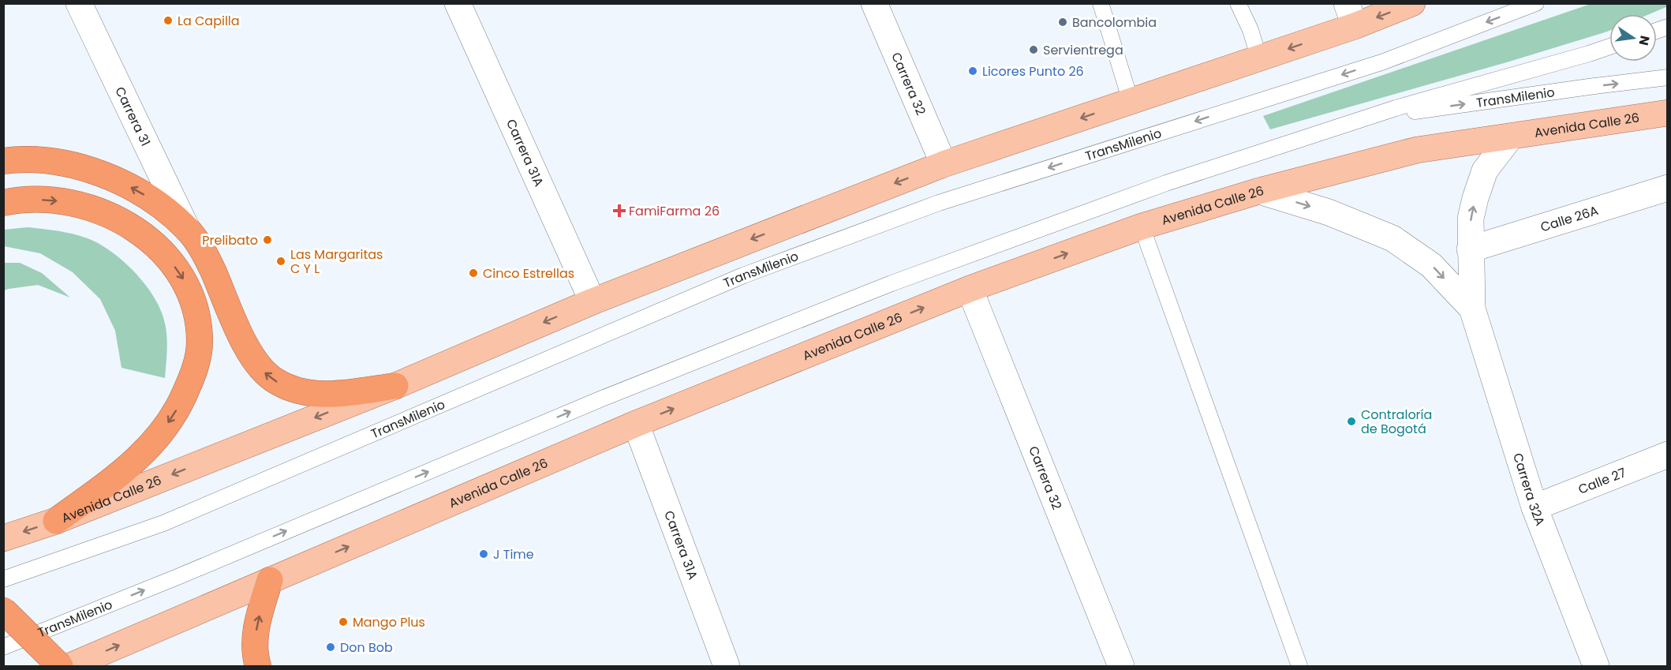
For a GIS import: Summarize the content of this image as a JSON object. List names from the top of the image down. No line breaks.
{"streets":{"main road":["Avenida Calle 26"],"street":["Carrera 32","Carrera 31","Carrera 31A","Calle 26A","Calle 27","Carrera 32A"],"lane":["TransMilenio"]},"crossings":[["Carrera 32","Avenida Calle 26"],["Avenida Calle 26","Carrera 31A"],["Avenida Calle 26","Carrera 32A"],["Calle 26A","Carrera 32A"],["Calle 27","Carrera 32A"]],"places":{"other":["La Capilla","Bancolombia","Servientrega","Licores Punto 26","Prelibato","Las Margaritas C Y L","Cinco Estrellas","Contraloría de Bogotá","J Time","Mango Plus","Don Bob"],"health":["FamiFarma 26"]},"north":"right"}
